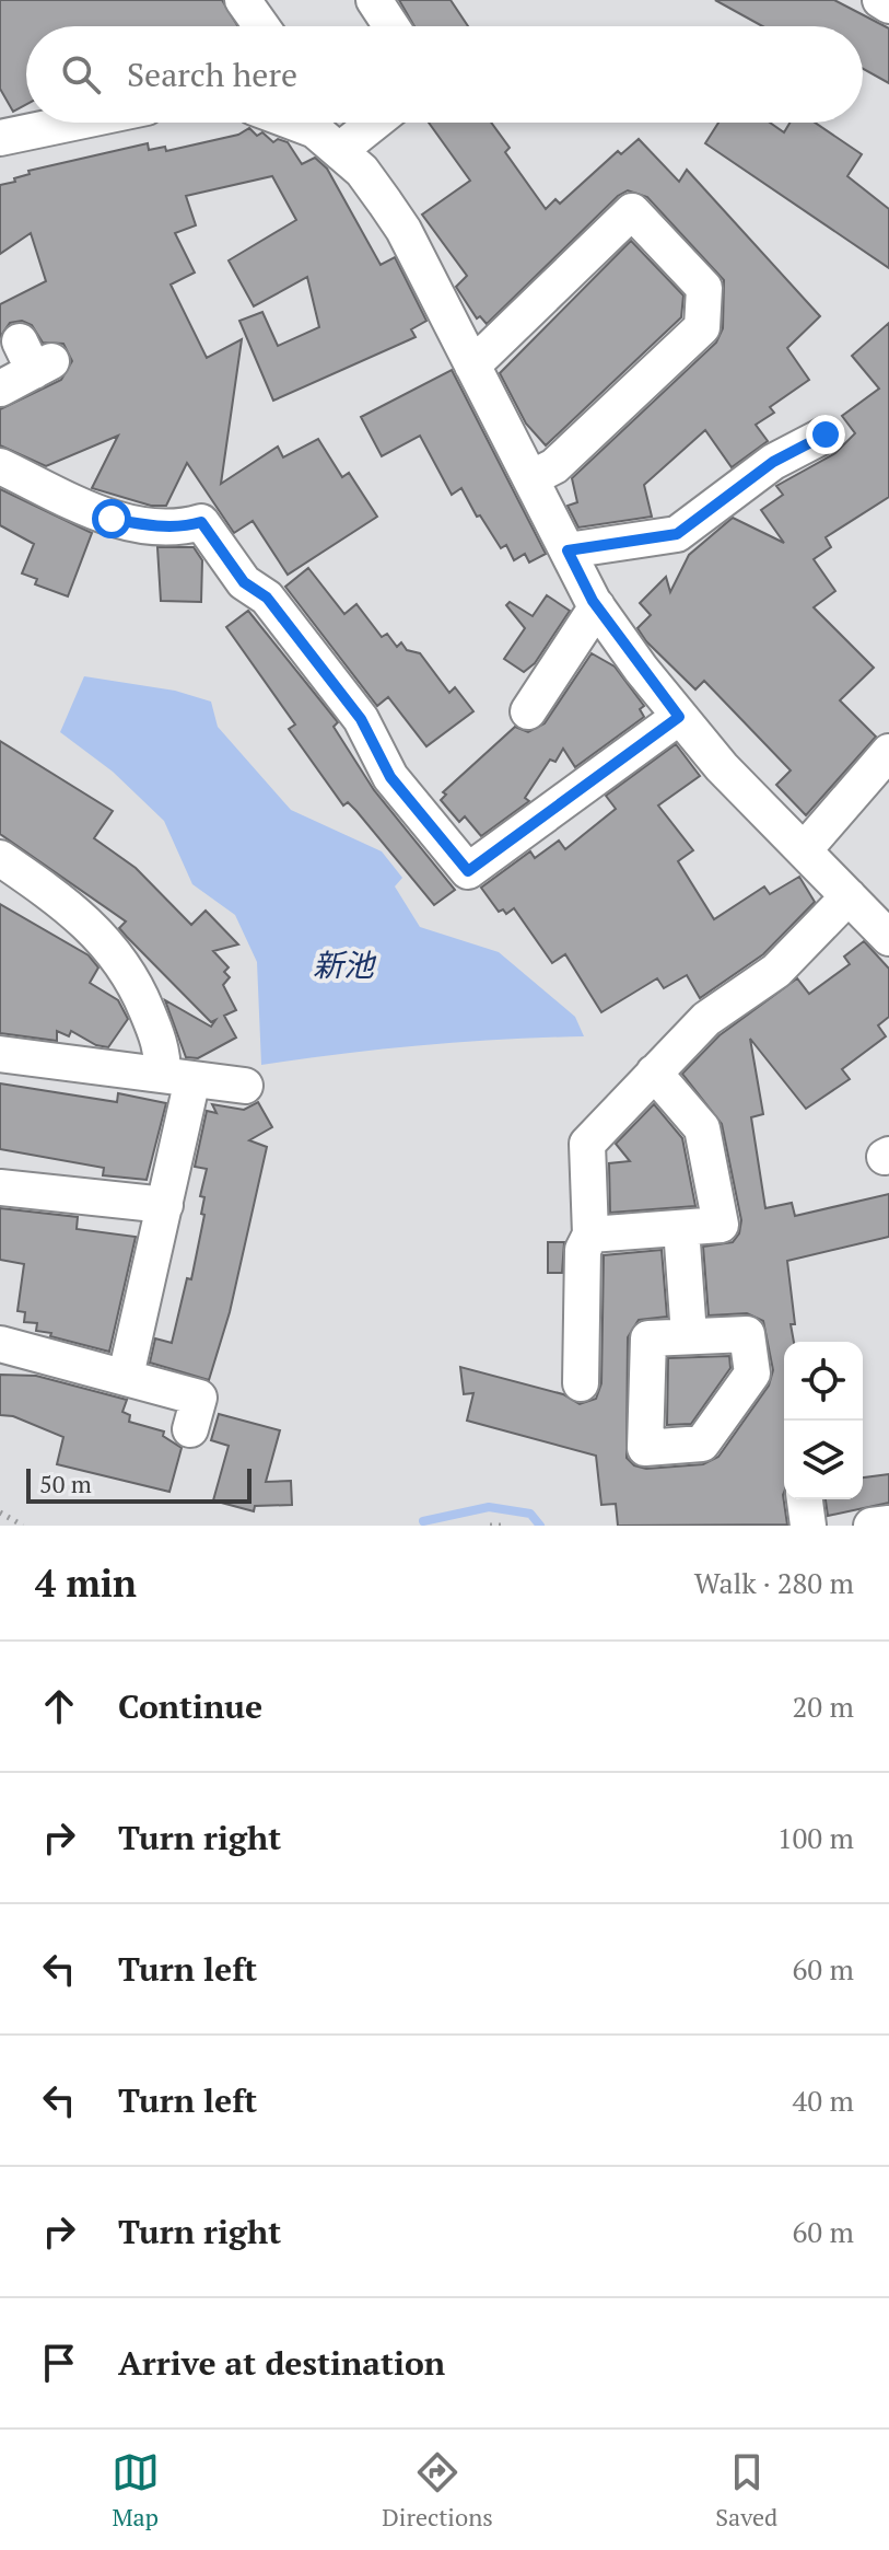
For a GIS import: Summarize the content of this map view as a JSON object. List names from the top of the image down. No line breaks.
{"water":["新池"],"scale_bar":"50 m","page":{"search":"Search here","scale":"50 m","heading":["4 min","Walk · 280 m"],"list":[["Continue","20 m"],["Turn right","100 m"],["Turn left","60 m"],["Turn left","40 m"],["Turn right","60 m"],"Arrive at destination"],"nav":["Map","Directions","Saved"]}}
